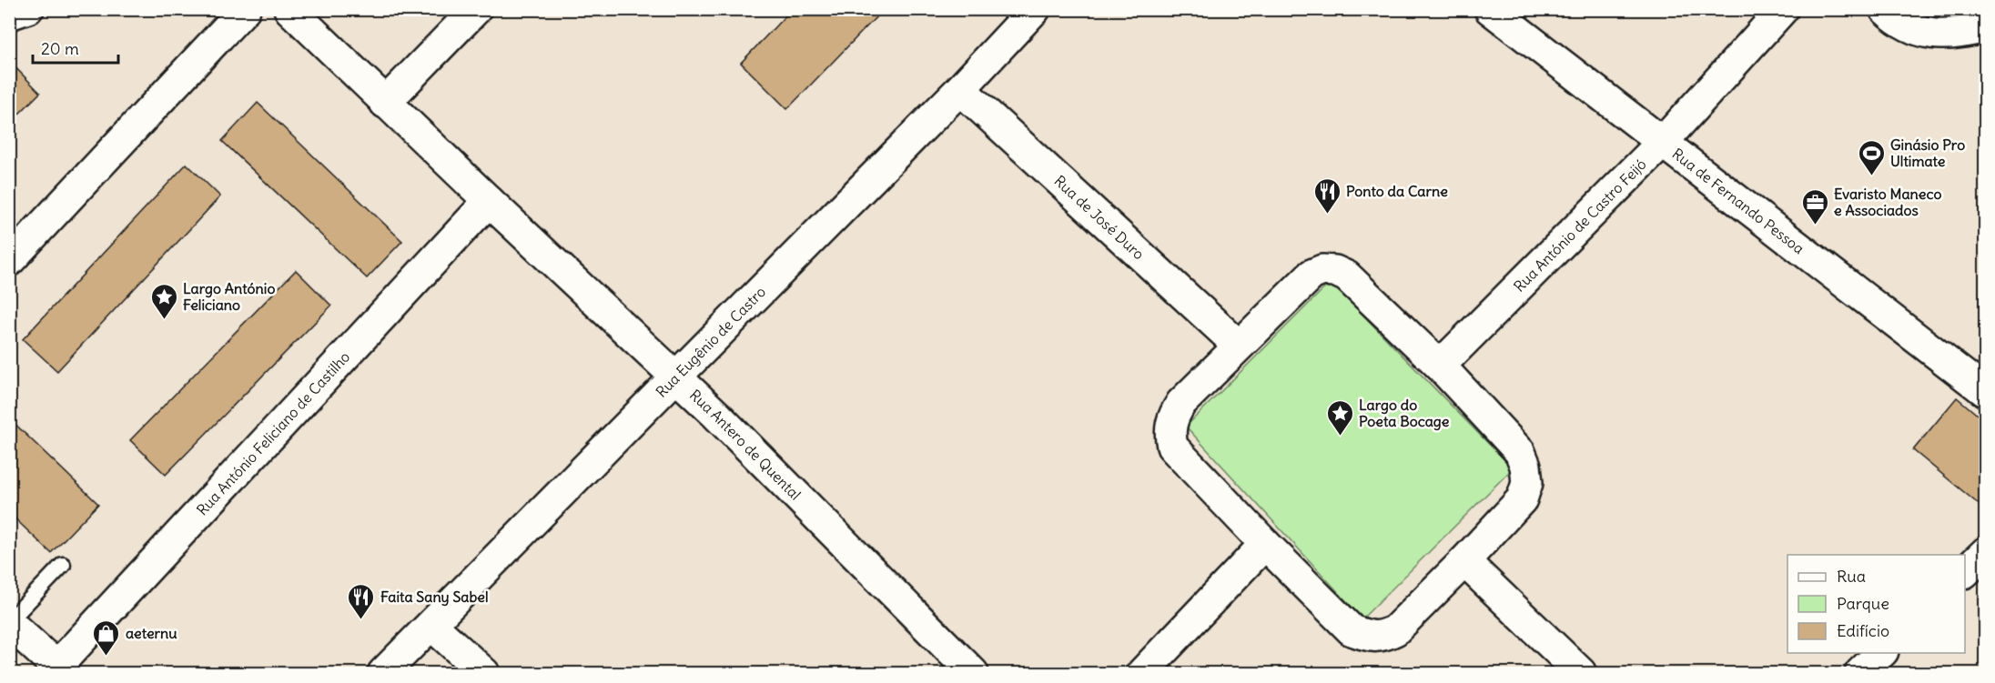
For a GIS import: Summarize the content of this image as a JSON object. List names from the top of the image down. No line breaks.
{"streets":{"street":["Rua de Fernando Pessoa","Rua de José Duro","Rua António de Castro Feijó","Rua Eugênio de Castro","Rua António Feliciano de Castilho","Rua Antero de Quental"]},"crossings":[["Rua de Fernando Pessoa","Rua António de Castro Feijó"],["Rua de José Duro","Rua Eugênio de Castro"],["Rua Eugênio de Castro","Rua Antero de Quental"],["Rua António Feliciano de Castilho","Rua Antero de Quental"]],"places":{"sports":["Ginásio Pro Ultimate"],"restaurant":["Ponto da Carne","Faita Sany Sabel"],"office":["Evaristo Maneco e Associados"],"place":["Largo António Feliciano","Largo do Poeta Bocage"],"shop":["aeternu"]},"legend":["Rua","Parque","Edifício"],"scale_bar":"20 m"}
